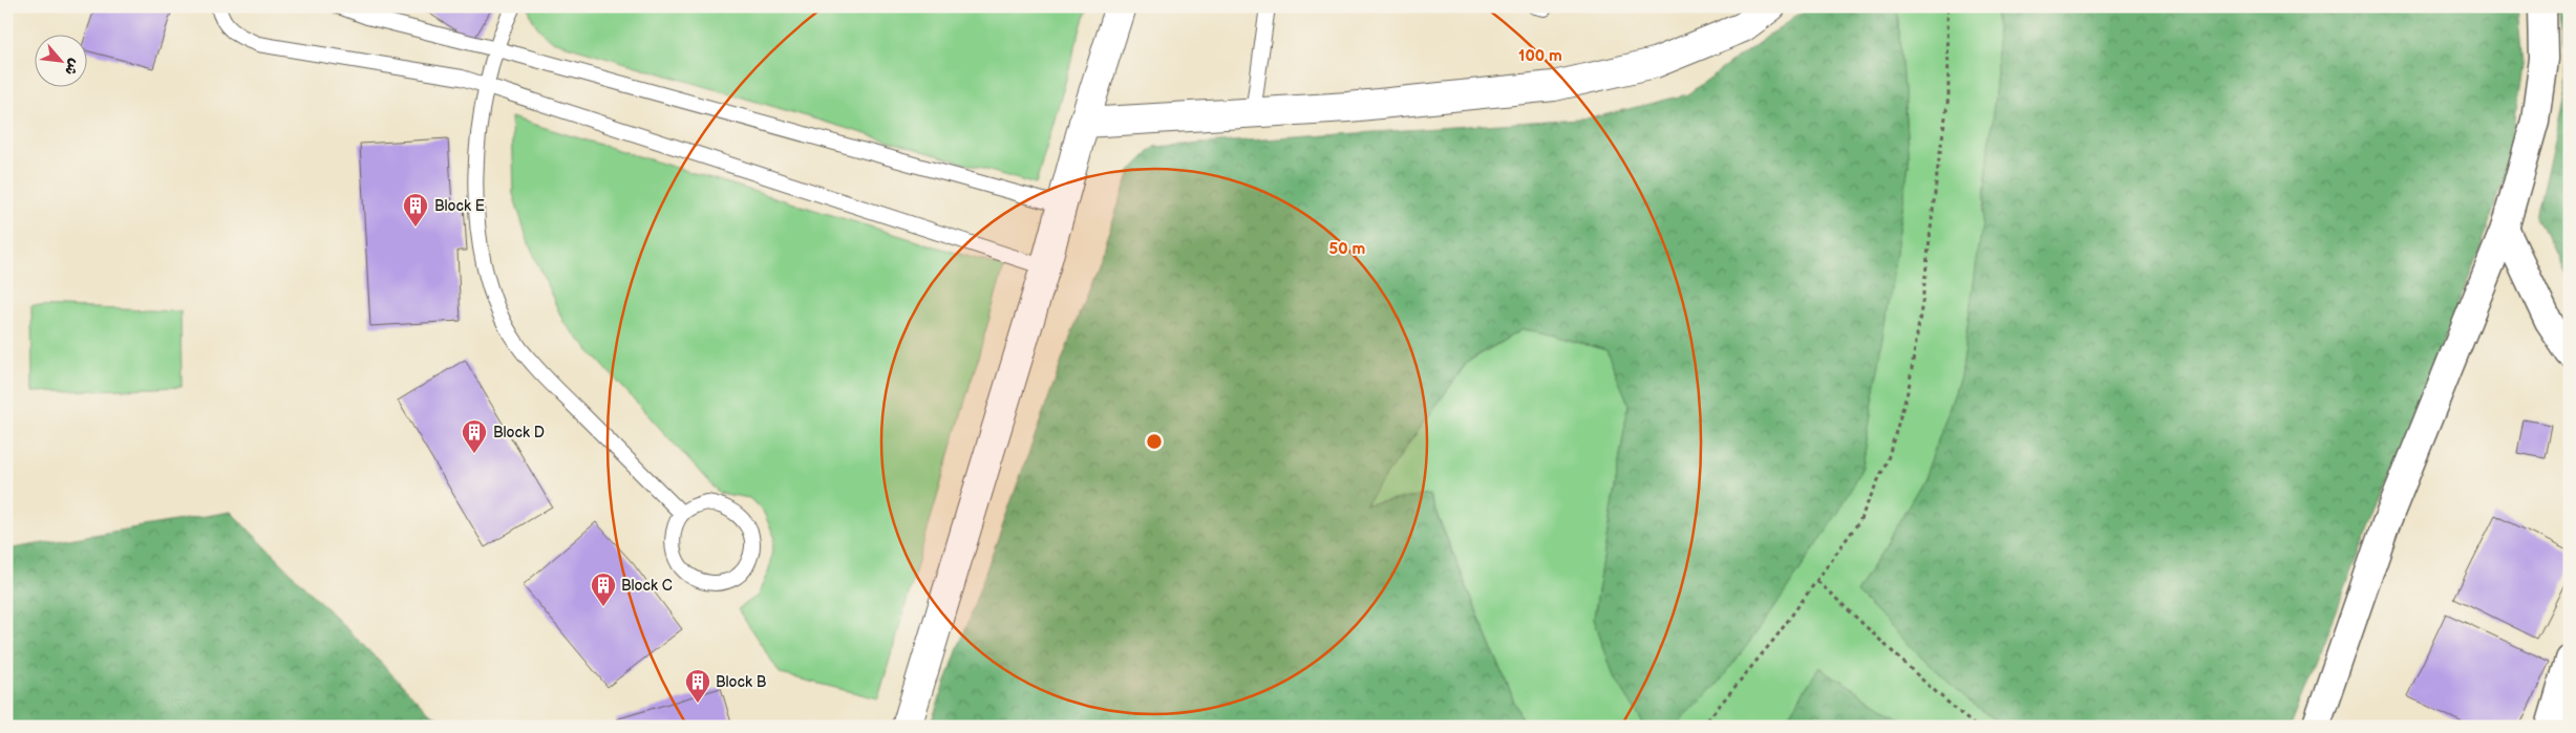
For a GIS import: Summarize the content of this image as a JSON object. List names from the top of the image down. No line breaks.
{"places":{"building":["Block E","Block D","Block C","Block B"]},"north":"bottom right","rings":["100 m","50 m"]}
